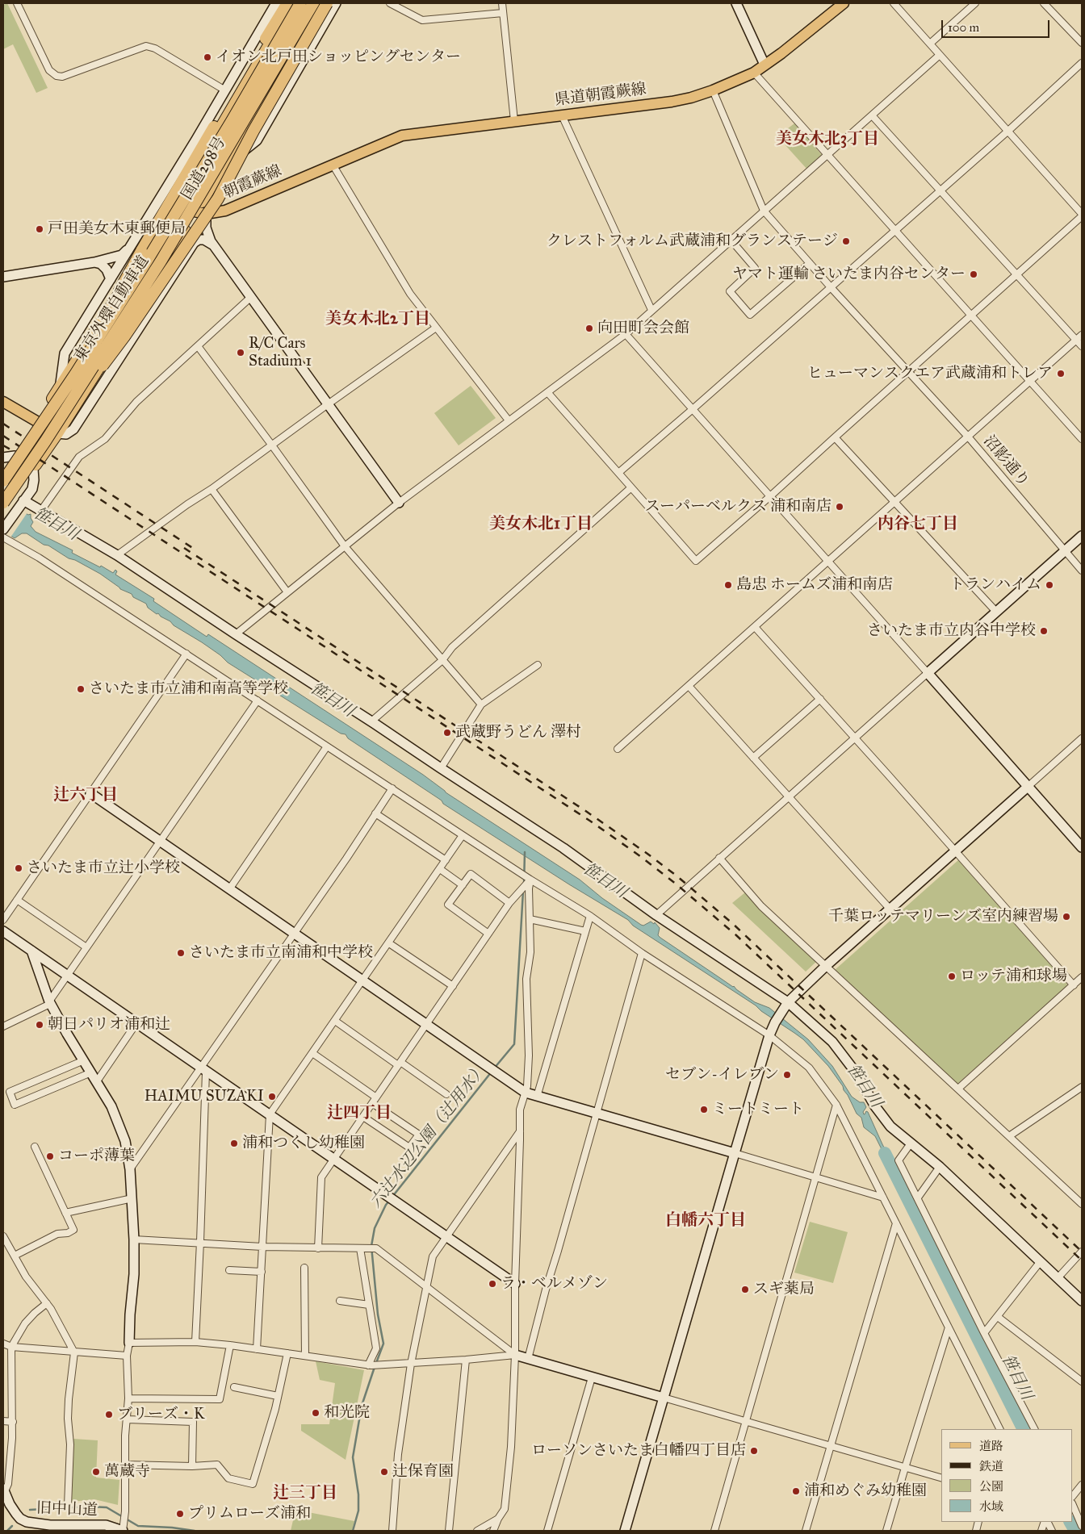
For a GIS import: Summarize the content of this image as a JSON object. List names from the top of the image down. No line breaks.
{"streets":{"highway":["国道298号","東京外環自動車道"],"main road":["県道朝霞蕨線","朝霞蕨線"],"street":["沼影通り","旧中山道"]},"crossings":[["県道朝霞蕨線","朝霞蕨線"],["県道朝霞蕨線","沼影通り"],["国道298号","朝霞蕨線"],["国道298号","東京外環自動車道"]],"districts":["美女木北3丁目","美女木北2丁目","美女木北1丁目","内谷七丁目","辻六丁目","辻四丁目","白幡六丁目","辻三丁目"],"water":["笹目川","六辻水辺公園（辻用水）"],"places":["イオン北戸田ショッピングセンター","戸田美女木東郵便局","クレストフォルム武蔵浦和グランステージ","ヤマト運輸 さいたま内谷センター","向田町会会館","R/C Cars Stadium 1","ヒューマンスクエア武蔵浦和トレア","スーパーベルクス 浦和南店","島忠 ホームズ浦和南店","トランハイム","さいたま市立内谷中学校","さいたま市立浦和南高等学校","武蔵野うどん 澤村","さいたま市立辻小学校","千葉ロッテマリーンズ室内練習場","さいたま市立南浦和中学校","ロッテ浦和球場","朝日パリオ浦和辻","セブン-イレブン","HAIMU SUZAKI","ミートミート","浦和つくし幼稚園","コーポ薄葉","ラ・ベルメゾン","スギ薬局","和光院","ブリーズ・K","ローソンさいたま白幡四丁目店","萬蔵寺","辻保育園","浦和めぐみ幼稚園","プリムローズ浦和"],"legend":["道路","鉄道","公園","水域"],"scale_bar":"100 m"}
